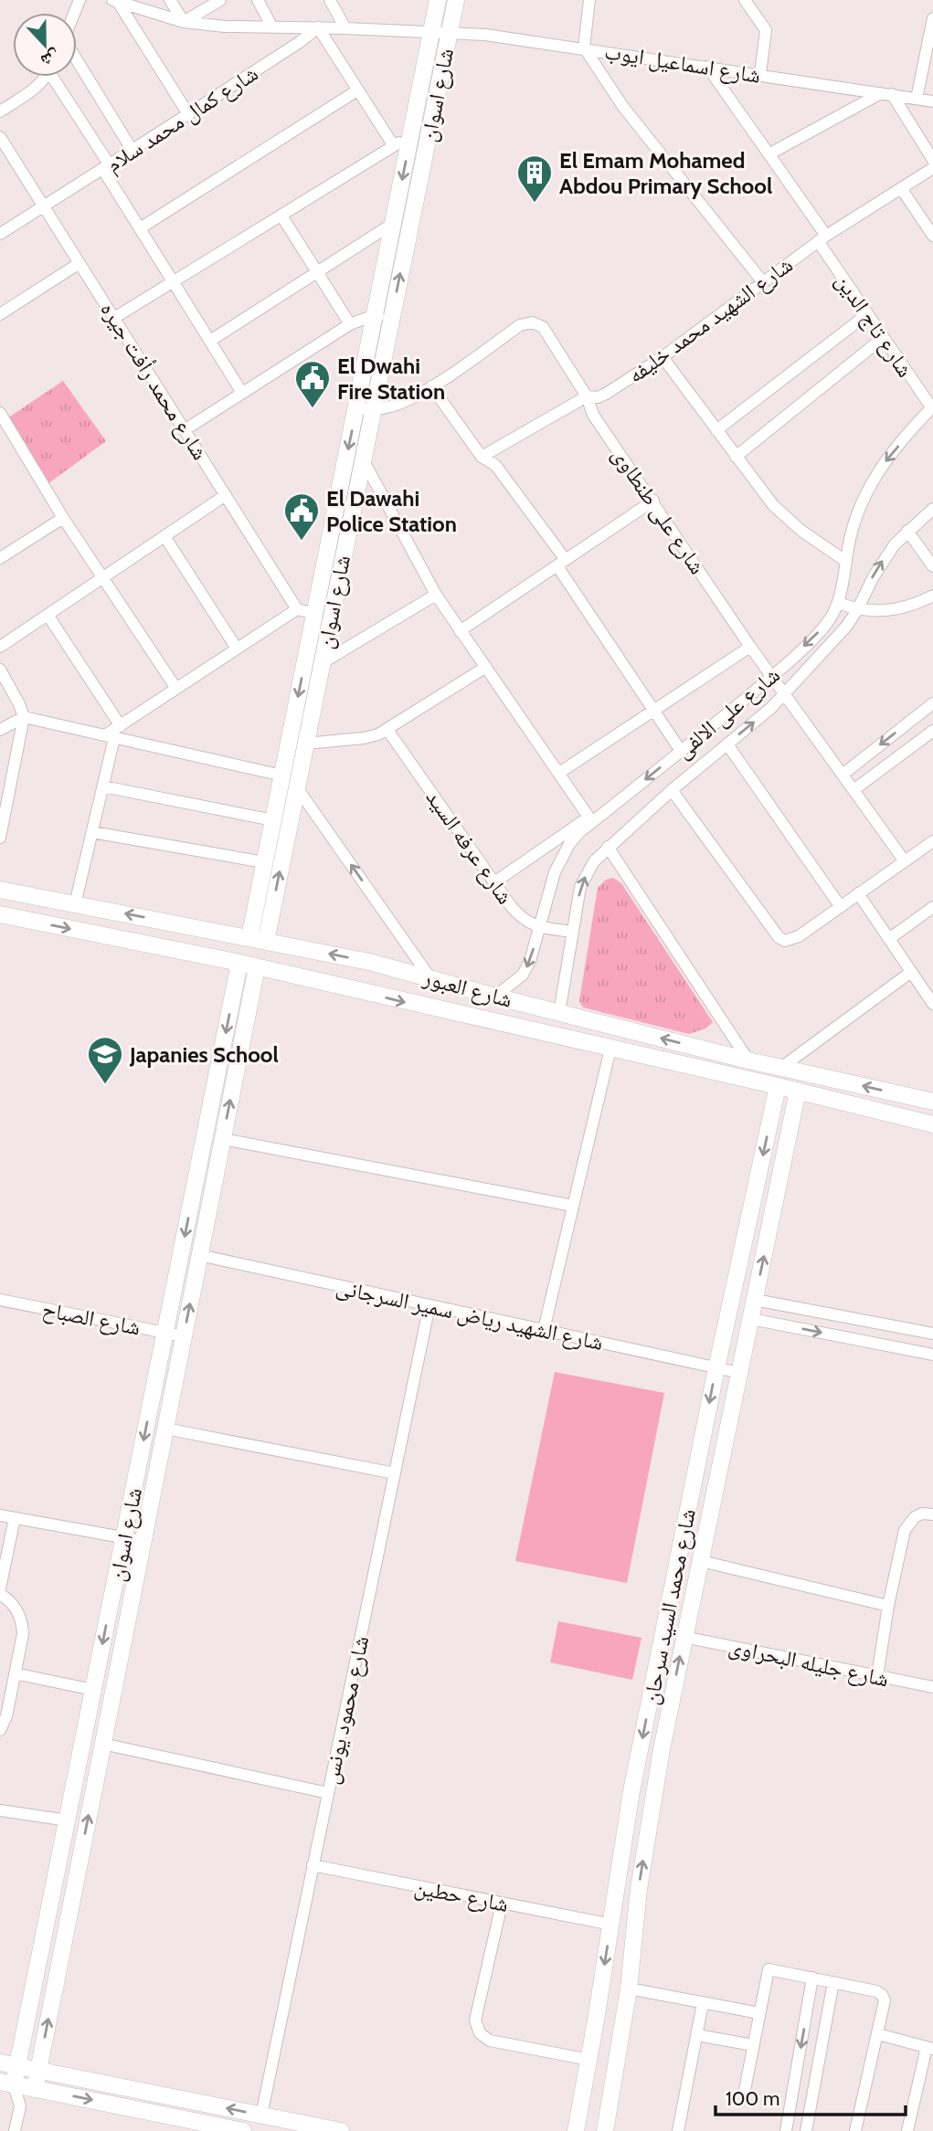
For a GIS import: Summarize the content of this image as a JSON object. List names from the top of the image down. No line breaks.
{"streets":{"street":["شارع اسماعيل ايوب","شارع اسوان","شارع كمال محمد سلام","شارع الشهيد محمد خليفه","شارع تاج الدين","شارع محمد رأفت جيره","شارع على طنطاوى","شارع على الالفى","شارع عرفه السيد","شارع العبور","شارع الشهيد رياض سمير السرجانى","شارع الصباح","شارع محمد السيد سرحان","شارع جليله البحراوى","شارع محمود يونس","شارع حطين"]},"crossings":[["شارع اسماعيل ايوب","شارع اسوان"],["شارع اسماعيل ايوب","شارع كمال محمد سلام"],["شارع اسماعيل ايوب","شارع تاج الدين"],["شارع اسوان","شارع على طنطاوى"],["شارع اسوان","شارع العبور"],["شارع اسوان","شارع الشهيد رياض سمير السرجانى"],["شارع اسوان","شارع الصباح"],["شارع كمال محمد سلام","شارع محمد رأفت جيره"],["شارع الشهيد محمد خليفه","شارع تاج الدين"],["شارع الشهيد محمد خليفه","شارع على طنطاوى"],["شارع تاج الدين","شارع على الالفى"],["شارع على طنطاوى","شارع على الالفى"],["شارع على الالفى","شارع عرفه السيد"],["شارع على الالفى","شارع العبور"],["شارع العبور","شارع محمد السيد سرحان"],["شارع الشهيد رياض سمير السرجانى","شارع محمد السيد سرحان"],["شارع الشهيد رياض سمير السرجانى","شارع محمود يونس"],["شارع محمد السيد سرحان","شارع جليله البحراوى"],["شارع محمد السيد سرحان","شارع حطين"],["شارع محمود يونس","شارع حطين"]],"places":{"building":["El Emam Mohamed Abdou Primary School"],"public building":["El Dwahi Fire Station","El Dawahi Police Station"],"school or university":["Japanies School"]},"scale_bar":"100 m","north":"bottom"}
